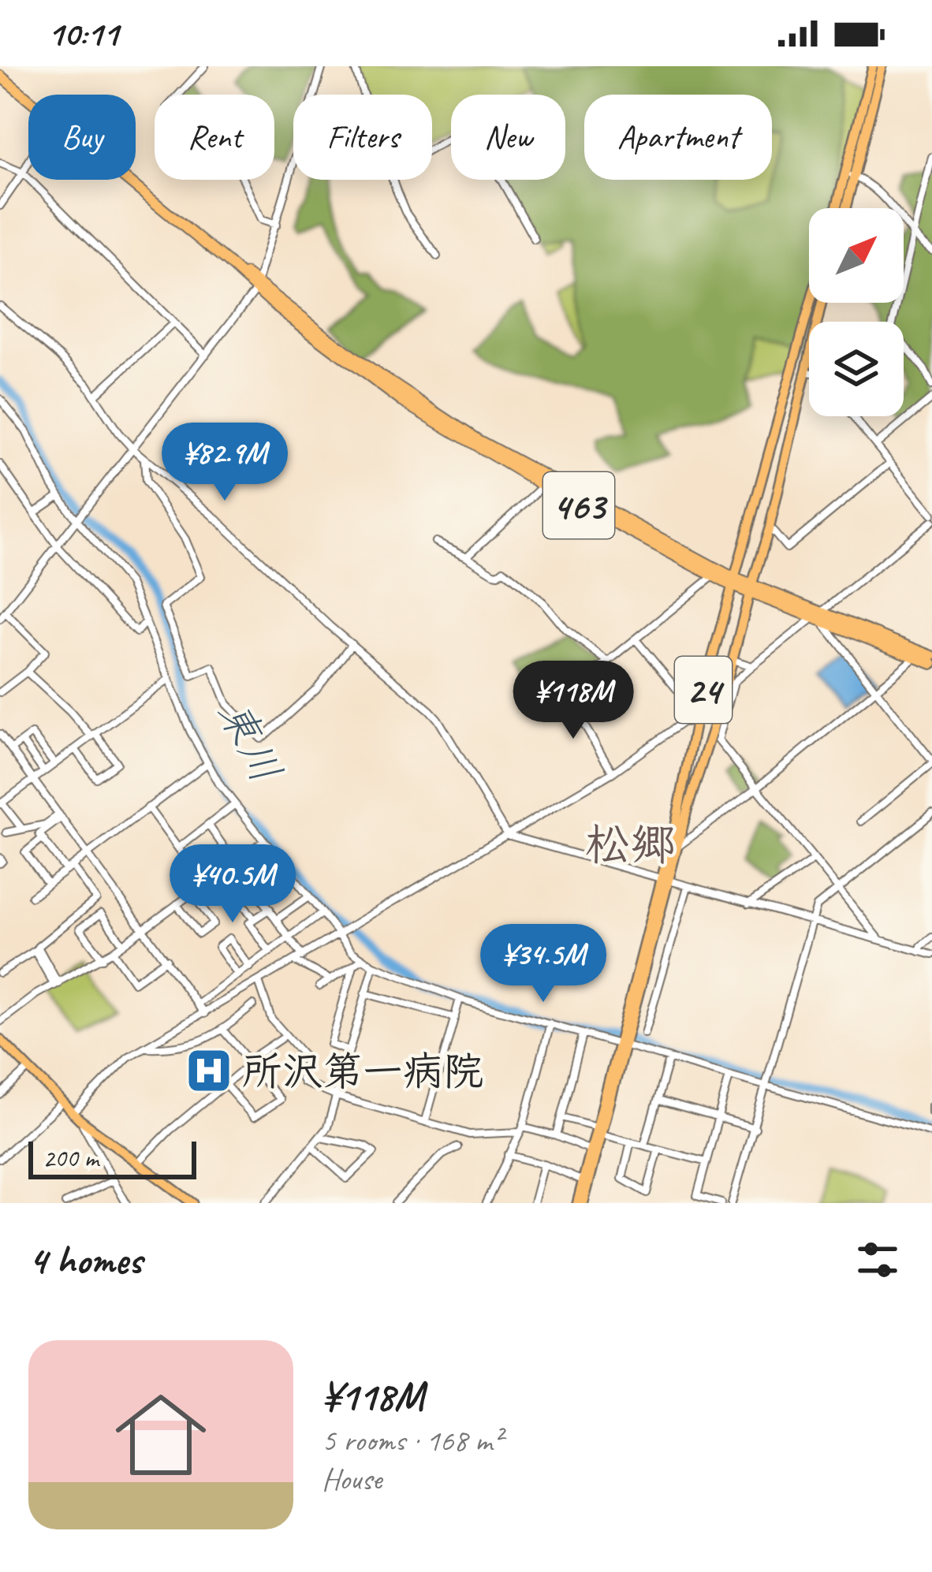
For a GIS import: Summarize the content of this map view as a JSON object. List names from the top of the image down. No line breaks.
{"streets":{"highway":["463"],"main road":["24"]},"crossings":[["463","24"]],"districts":["松郷"],"water":["東川"],"places":{"hospital":["所沢第一病院"]},"scale_bar":"200 m","north":"top right","page":{"status":"10:11","chip":["Buy","Rent","Filters","New","Apartment"],"price":["¥82.9M","¥118M","¥40.5M","¥34.5M"],"scale":"200 m","heading":"4 homes","list":[{"name":"¥118M","note":"5 rooms · 168 m² · House"}]}}
